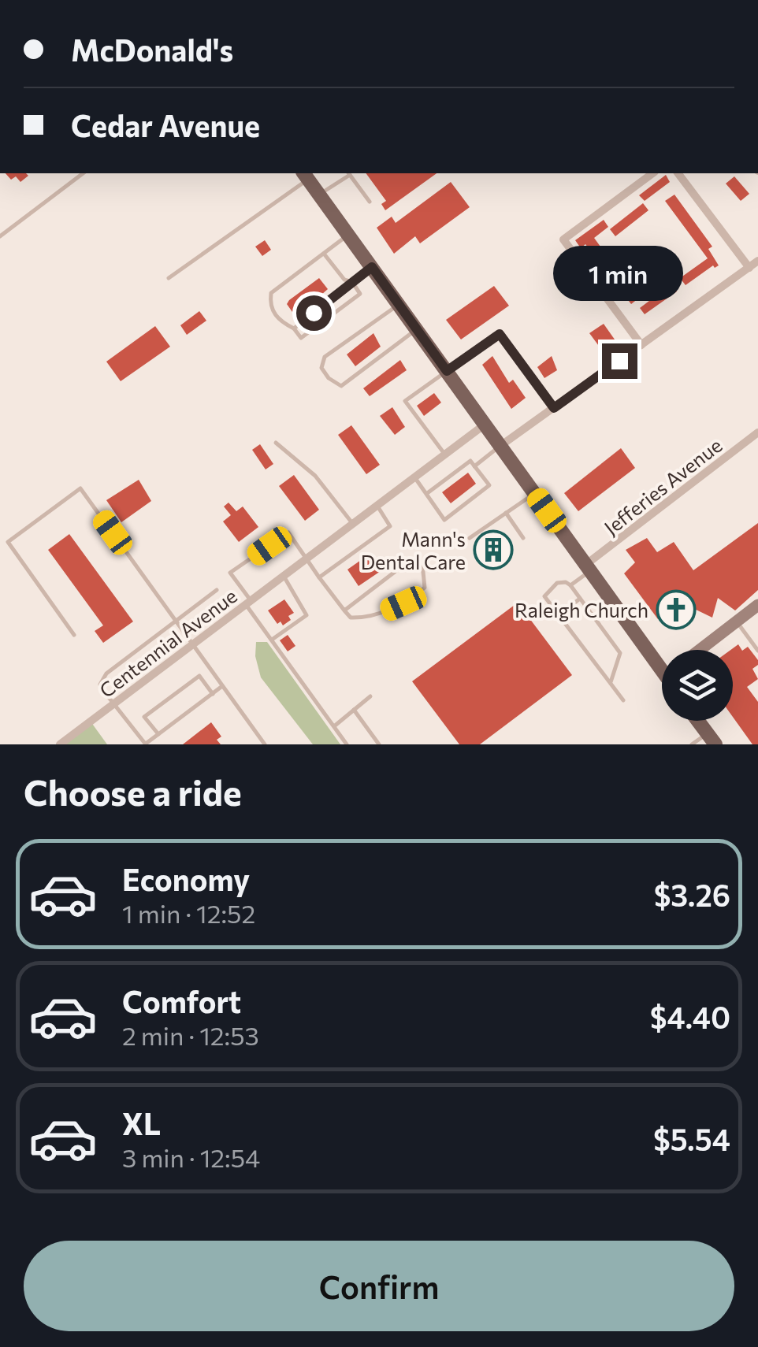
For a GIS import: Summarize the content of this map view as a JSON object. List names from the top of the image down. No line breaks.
{"streets":{"street":["Jefferies Avenue","Centennial Avenue"]},"places":{"building":["Mann's Dental Care"],"church":["Raleigh Church"]},"page":{"banner":["McDonald's","Cedar Avenue"],"bubble":"1 min","heading":"Choose a ride","list":[{"name":"Economy","note":"1 min · 12:52","value":"$3.26"},{"name":"Comfort","note":"2 min · 12:53","value":"$4.40"},{"name":"XL","note":"3 min · 12:54","value":"$5.54"}],"buttons":"Confirm"}}
